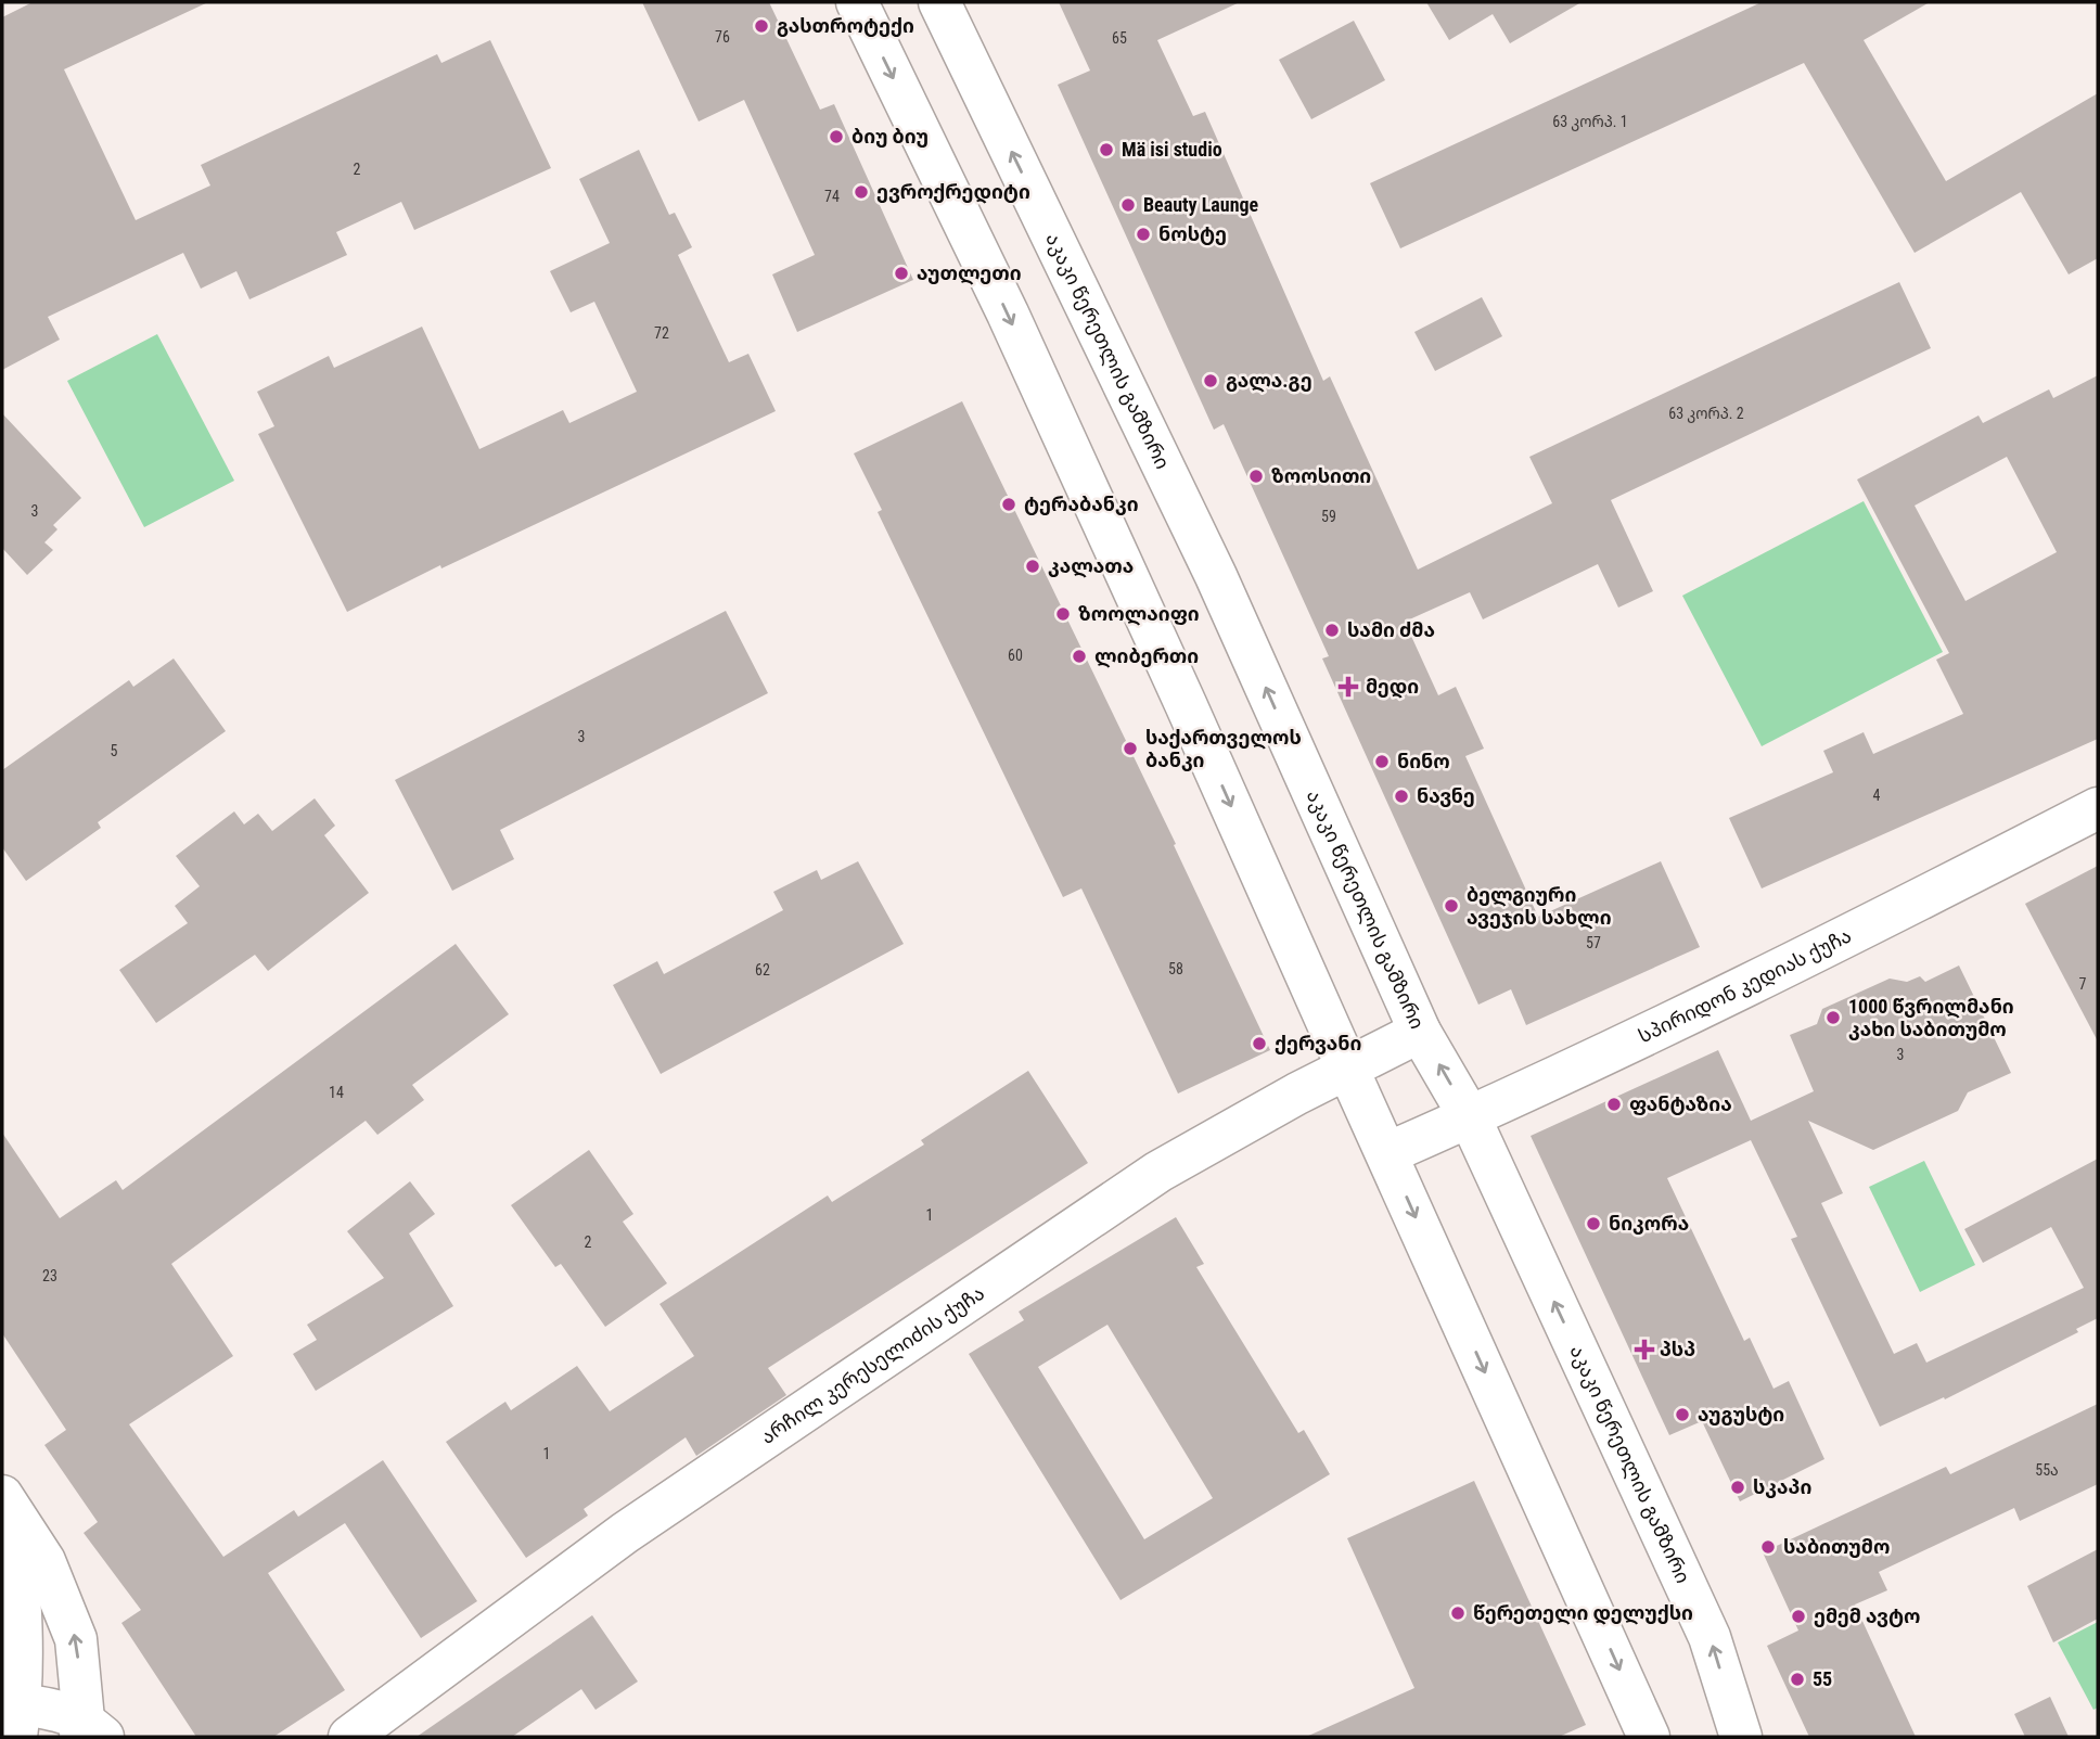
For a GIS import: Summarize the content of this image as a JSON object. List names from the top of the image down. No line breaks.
{"streets":{"main road":["აკაკი წერეთლის გამზირი","სპირიდონ კედიას ქუჩა","არჩილ კერესელიძის ქუჩა"]},"crossings":[["აკაკი წერეთლის გამზირი","სპირიდონ კედიას ქუჩა"],["აკაკი წერეთლის გამზირი","არჩილ კერესელიძის ქუჩა"]],"places":{"other":["გასთროტექი","ბიუ ბიუ","Mä isi studio","ევროქრედიტი","Beauty Launge","ნოსტე","აუთლეთი","გალა.გე","ზოოსითი","ტერაბანკი","კალათა","ზოოლაიფი","სამი ძმა","ლიბერთი","საქართველოს ბანკი","ნინო","ნავნე","ბელგიური ავეჯის სახლი","1000 წვრილმანი კახი საბითუმო","ქერვანი","ფანტაზია","ნიკორა","აუგუსტი","სკაპი","საბითუმო","წერეთელი დელუქსი","ემემ ავტო","55"],"health":["მედი","პსპ"]},"house_numbers":["76","65","63 კორპ. 1","2","74","72","63 კორპ. 2","3","59","60","3","5","4","57","58","62","7","3","14","1","2","23","1","55ა"]}
